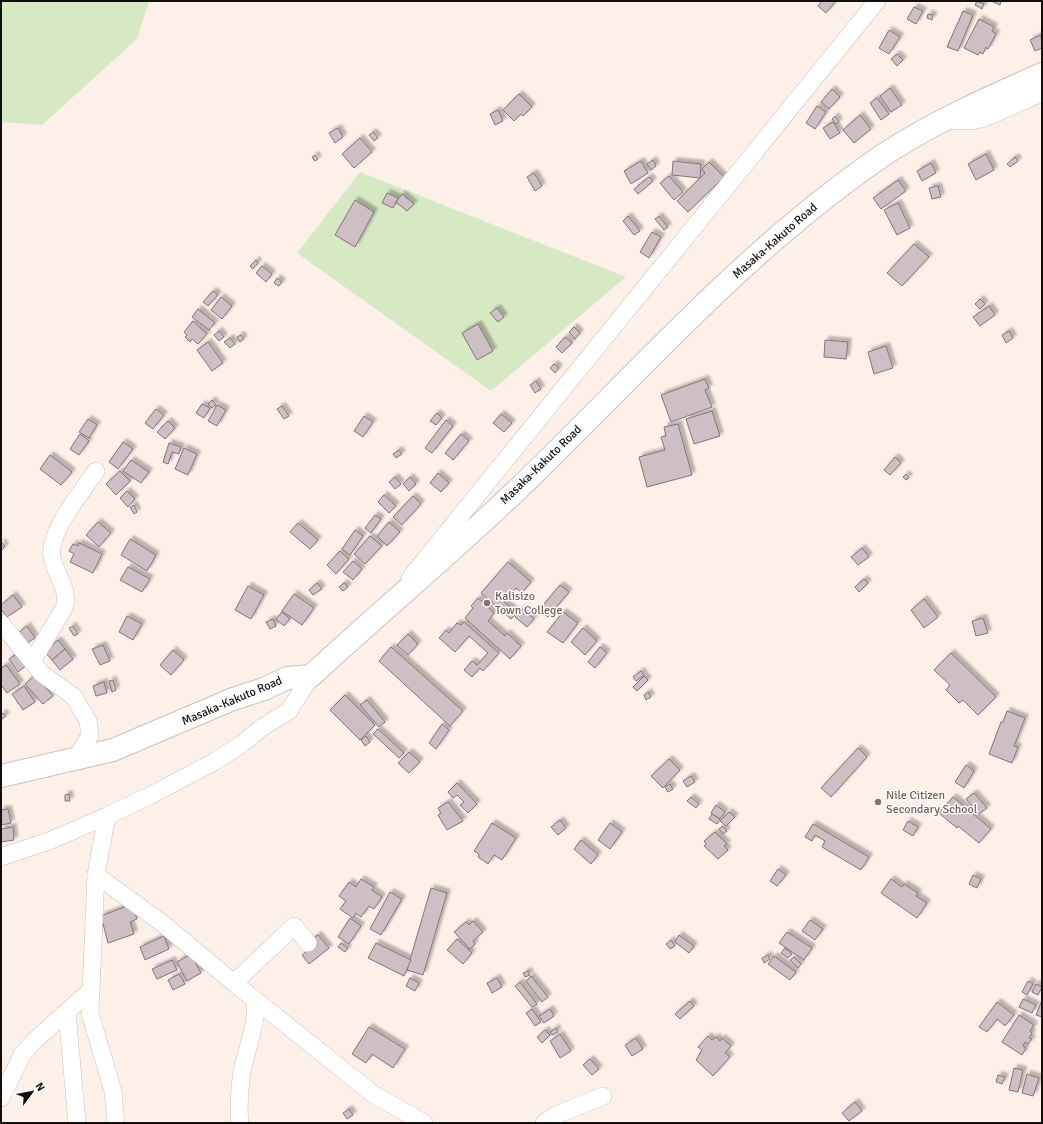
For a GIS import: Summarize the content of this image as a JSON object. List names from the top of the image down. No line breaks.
{"streets":{"highway":["Masaka-Kakuto Road"]},"places":["Kalisizo Town College","Nile Citizen Secondary School"],"north":"top right"}
